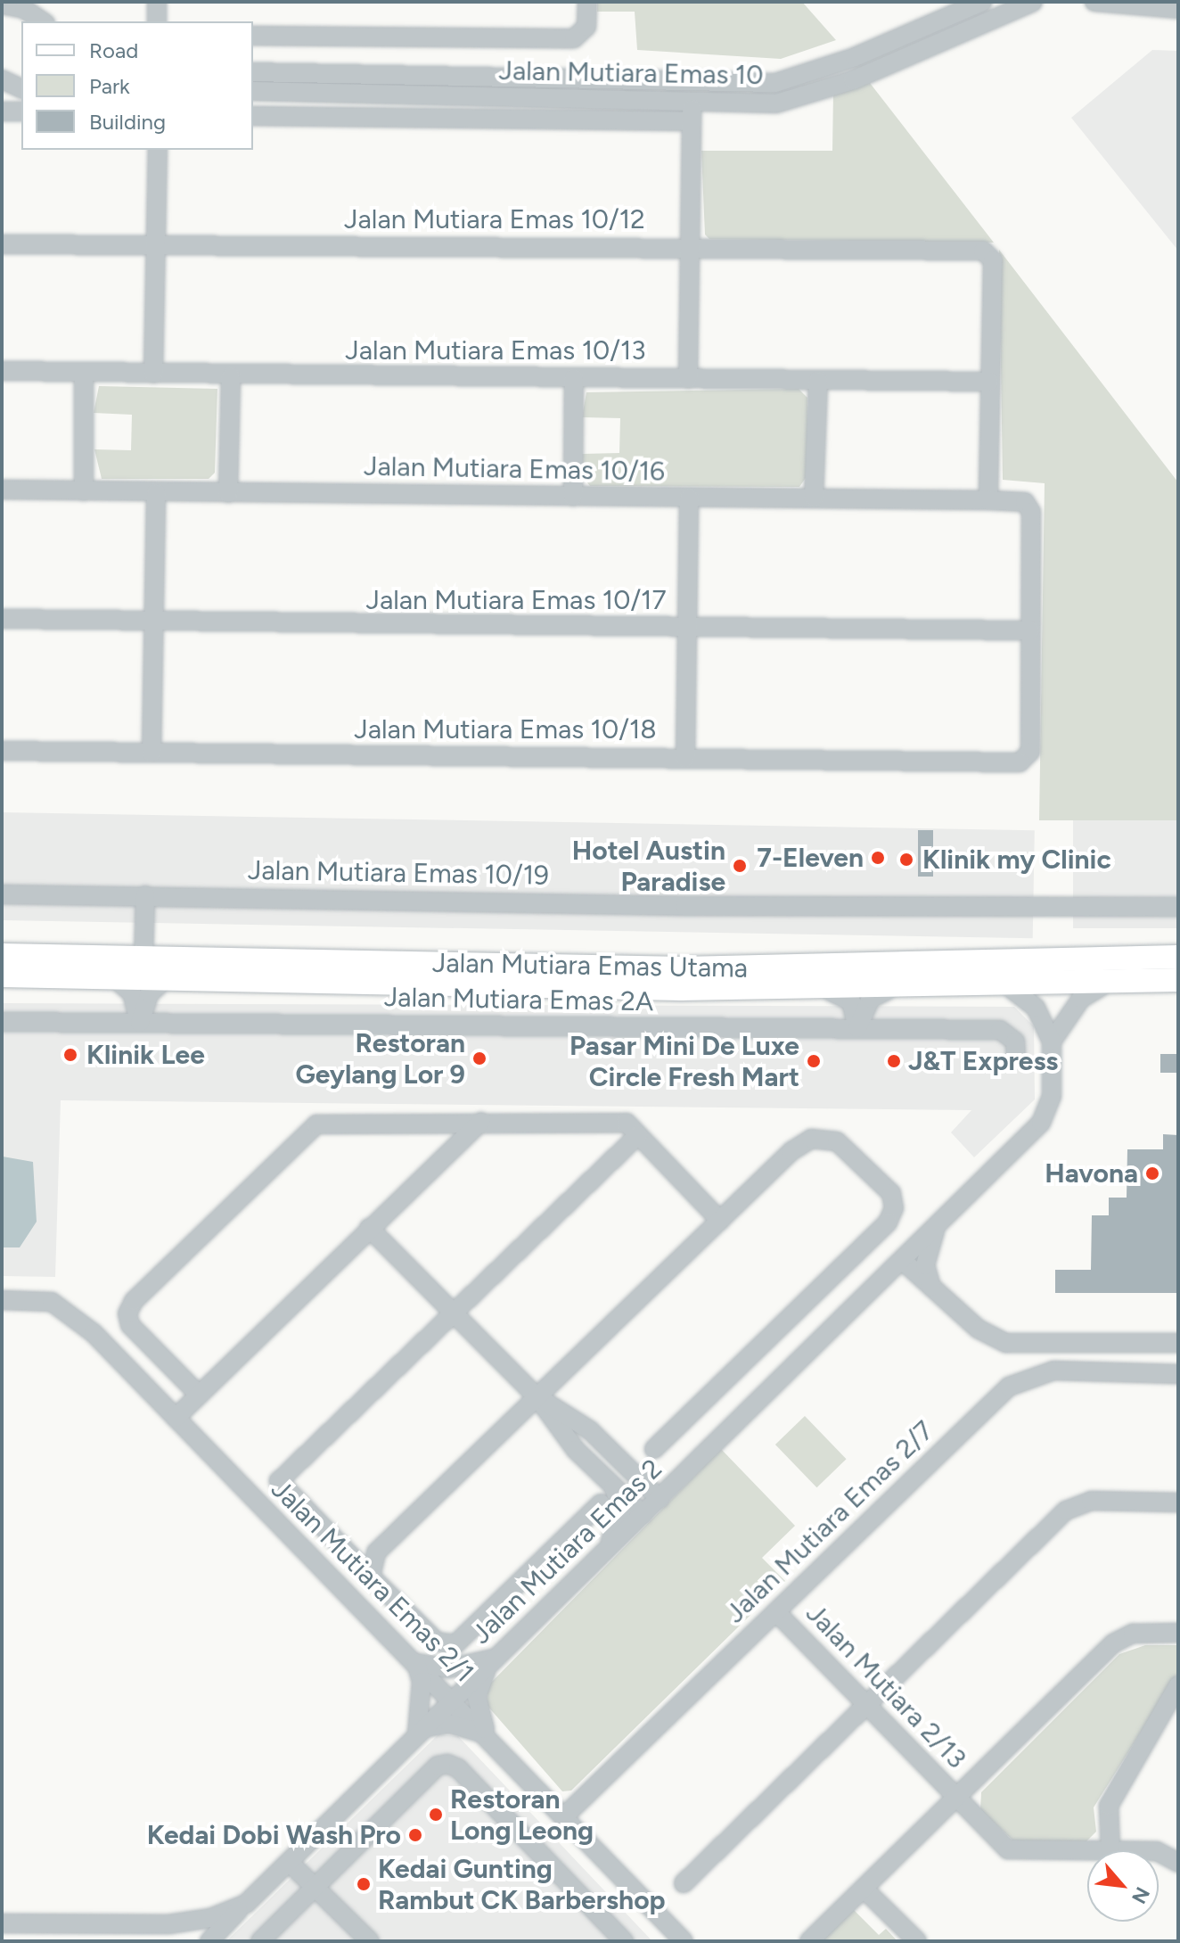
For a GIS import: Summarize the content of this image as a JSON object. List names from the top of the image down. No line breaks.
{"streets":{"main road":["Jalan Mutiara Emas Utama"],"street":["Jalan Mutiara Emas 10","Jalan Mutiara Emas 10/12","Jalan Mutiara Emas 10/13","Jalan Mutiara Emas 10/16","Jalan Mutiara Emas 10/17","Jalan Mutiara Emas 10/18","Jalan Mutiara Emas 10/19","Jalan Mutiara Emas 2A","Jalan Mutiara Emas 2/7","Jalan Mutiara Emas 2","Jalan Mutiara Emas 2/1","Jalan Mutiara 2/13"]},"crossings":[["Jalan Mutiara Emas 10/12","Jalan Mutiara Emas 10/13"],["Jalan Mutiara Emas 10/16","Jalan Mutiara Emas 10/17"],["Jalan Mutiara Emas 10/16","Jalan Mutiara Emas 10/18"],["Jalan Mutiara Emas 10/17","Jalan Mutiara Emas 10/18"],["Jalan Mutiara Emas Utama","Jalan Mutiara Emas 2"],["Jalan Mutiara Emas 2/7","Jalan Mutiara Emas 2/1"],["Jalan Mutiara Emas 2/7","Jalan Mutiara 2/13"],["Jalan Mutiara Emas 2","Jalan Mutiara Emas 2/1"]],"places":["7-Eleven","Klinik my Clinic","Hotel Austin Paradise","Klinik Lee","Restoran Geylang Lor 9","Pasar Mini De Luxe Circle Fresh Mart","J&T Express","Havona","Restoran Long Leong","Kedai Dobi Wash Pro","Kedai Gunting Rambut CK Barbershop"],"legend":["Road","Park","Building"],"north":"bottom right"}
